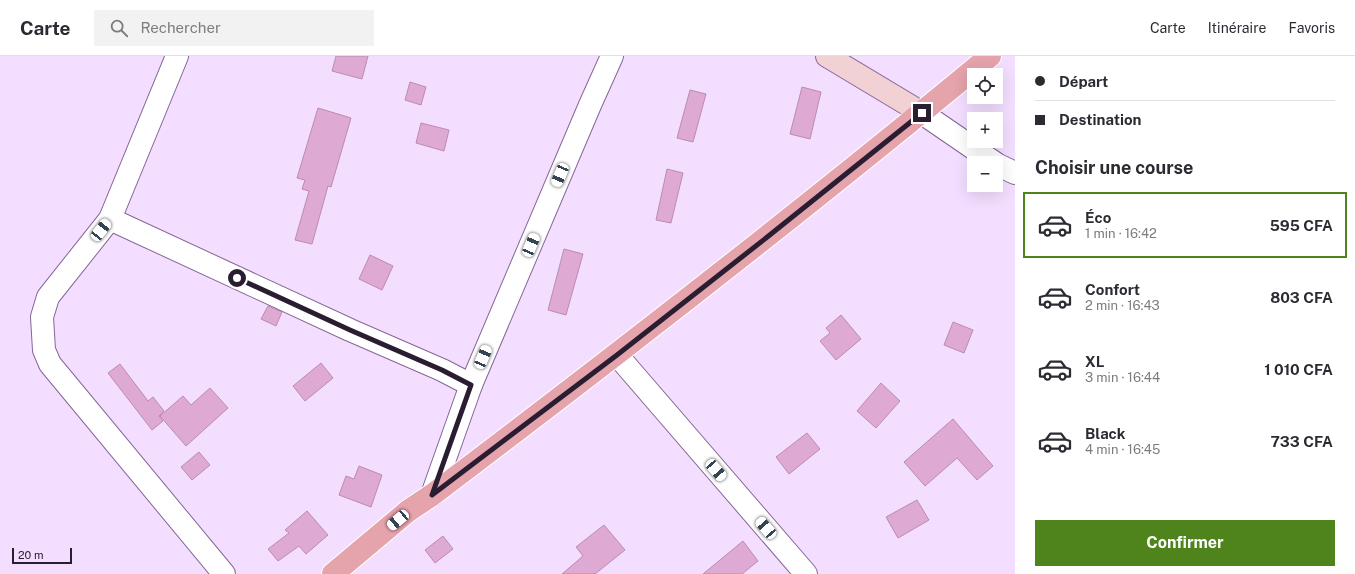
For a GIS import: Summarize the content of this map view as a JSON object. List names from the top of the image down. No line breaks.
{"scale_bar":"20 m","page":{"header":"Carte","search":"Rechercher","nav":["Carte","Itinéraire","Favoris"],"banner":["Départ","Destination"],"map_buttons":["+","−"],"heading":"Choisir une course","list":[{"name":"Éco","note":"1 min · 16:42","value":"595 CFA"},{"name":"Confort","note":"2 min · 16:43","value":"803 CFA"},{"name":"XL","note":"3 min · 16:44","value":"1 010 CFA"},{"name":"Black","note":"4 min · 16:45","value":"733 CFA"}],"buttons":"Confirmer","scale":"20 m"}}
